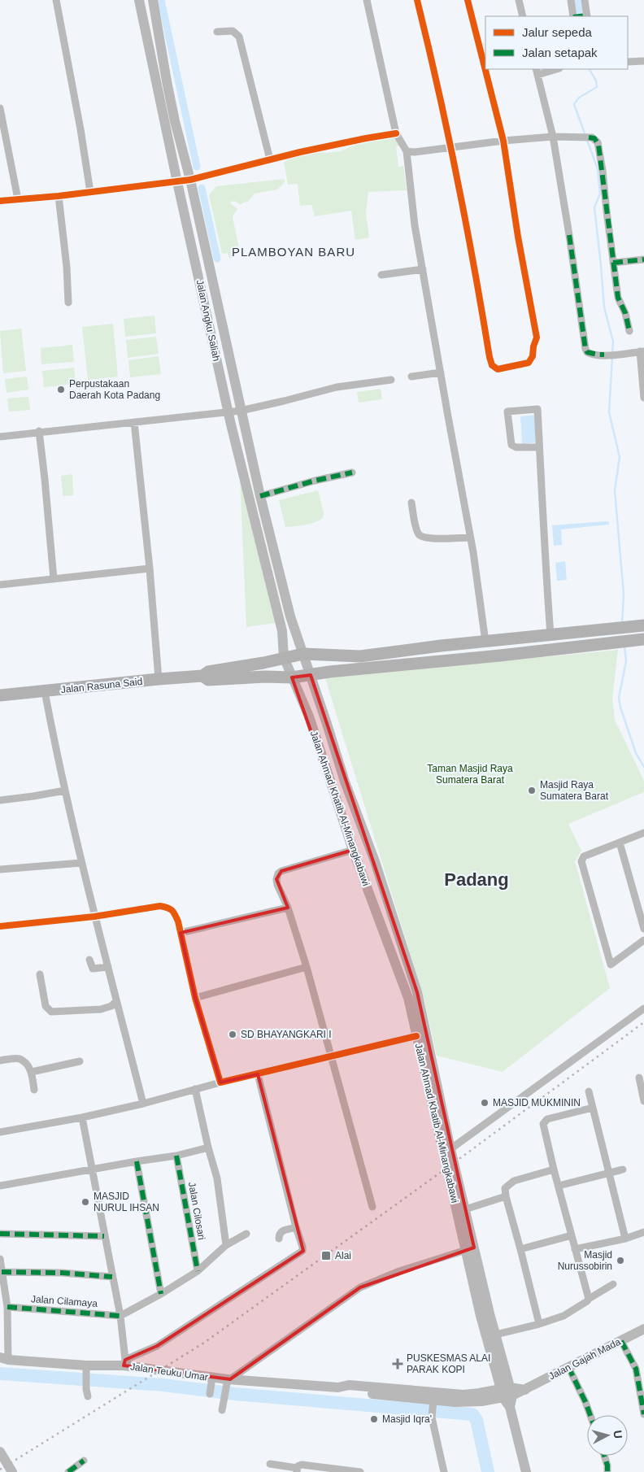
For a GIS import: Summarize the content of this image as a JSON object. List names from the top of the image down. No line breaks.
{"streets":{"main road":["Jalan Angku Saliah","Jalan Rasuna Said","Jalan Ahmad Khatib Al-Minangkabawi","Jalan Gajah Mada","Jalan Teuku Umar"],"street":["Jalan Cilosari","Jalan Cilamaya"]},"crossings":[["Jalan Angku Saliah","Jalan Ahmad Khatib Al-Minangkabawi"],["Jalan Ahmad Khatib Al-Minangkabawi","Jalan Gajah Mada"],["Jalan Ahmad Khatib Al-Minangkabawi","Jalan Teuku Umar"],["Jalan Gajah Mada","Jalan Teuku Umar"]],"districts":["PLAMBOYAN BARU","Padang"],"parks":["Taman Masjid Raya Sumatera Barat"],"places":{"other":["Perpustakaan Daerah Kota Padang","Masjid Raya Sumatera Barat","SD BHAYANGKARI I","MASJID MUKMININ","MASJID NURUL IHSAN","Masjid Nurussobirin","Masjid Iqra'"],"transit":["Alai"],"health":["PUSKESMAS ALAI PARAK KOPI"]},"legend":["Jalur sepeda","Jalan setapak"],"north":"right"}
